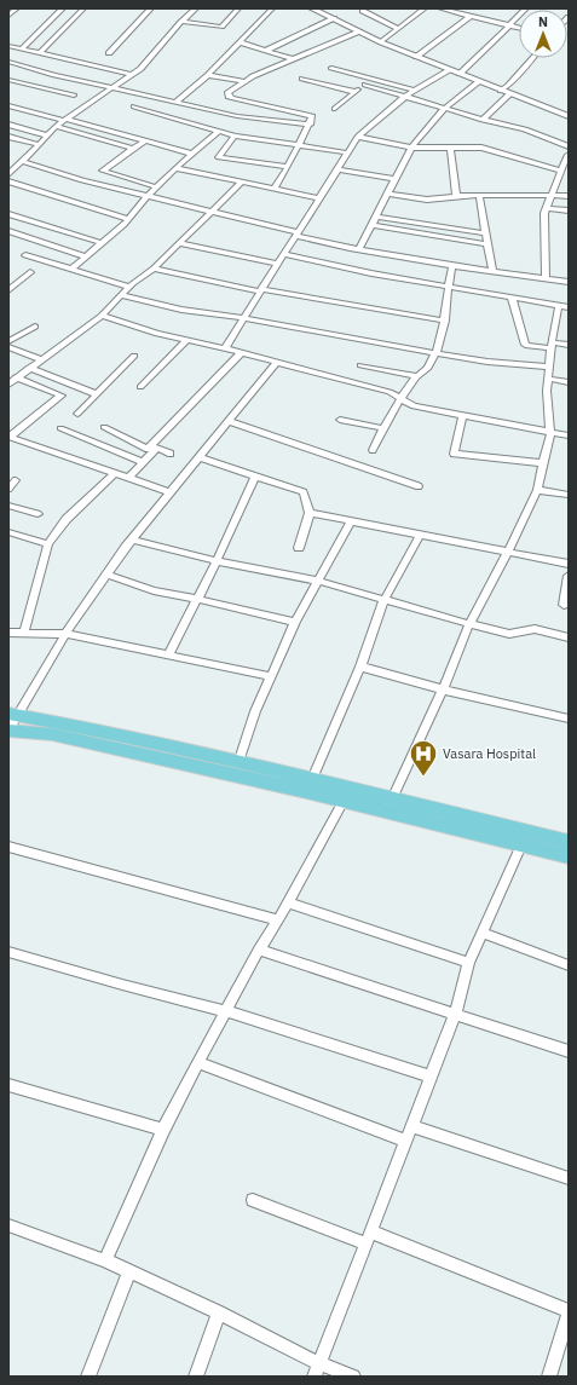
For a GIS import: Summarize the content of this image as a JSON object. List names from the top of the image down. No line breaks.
{"places":{"hospital":["Vasara Hospital"]},"north":"top"}
